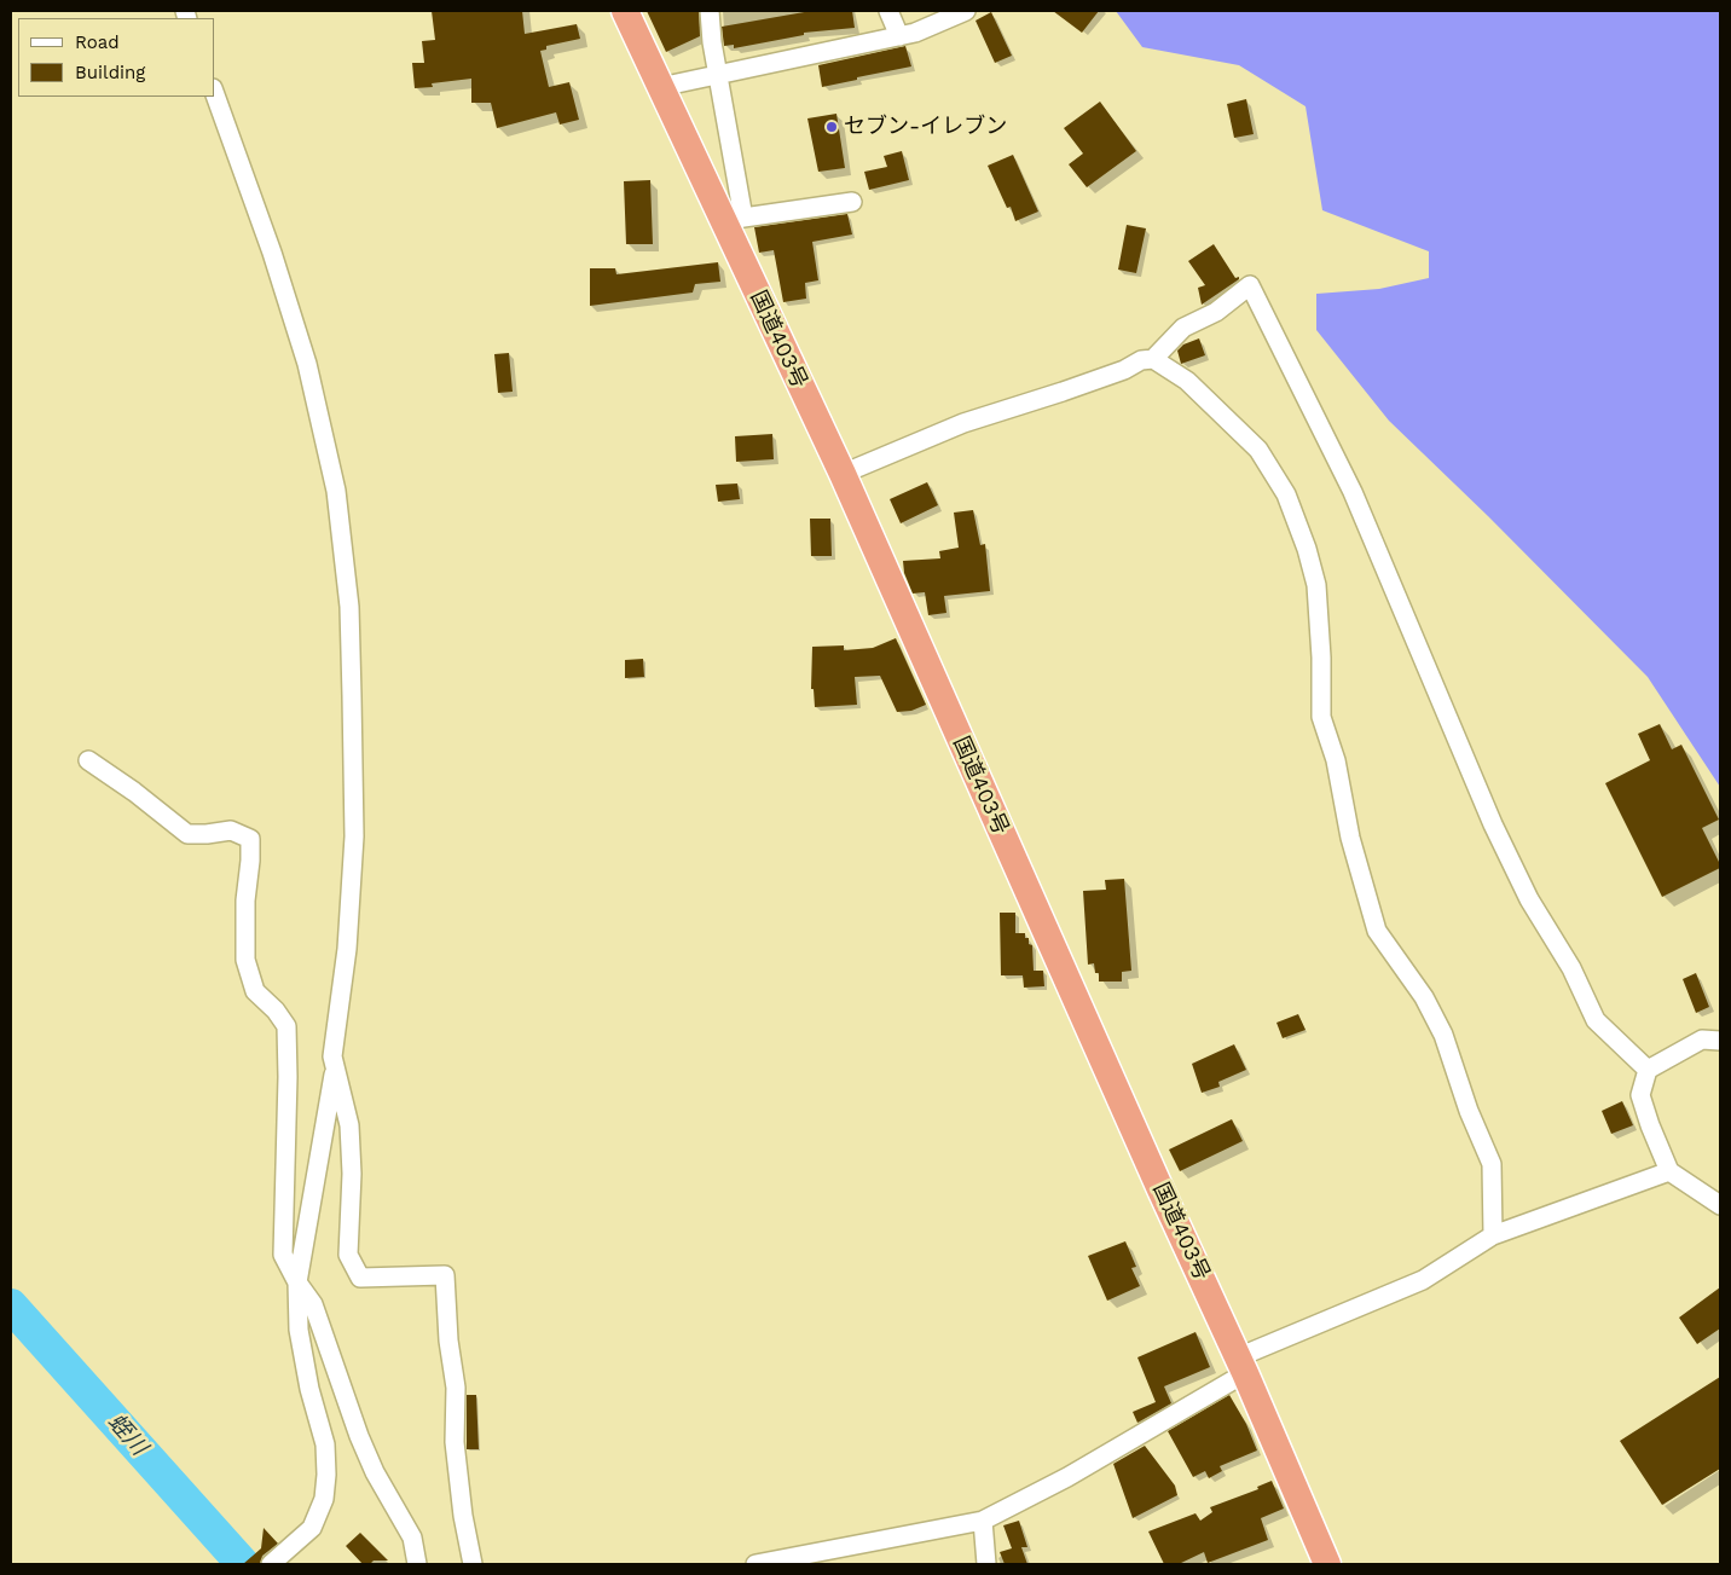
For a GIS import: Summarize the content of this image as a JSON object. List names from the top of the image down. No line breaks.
{"streets":{"highway":["国道403号"]},"water":["蛭川"],"places":["セブン-イレブン"],"legend":["Road","Building"]}
